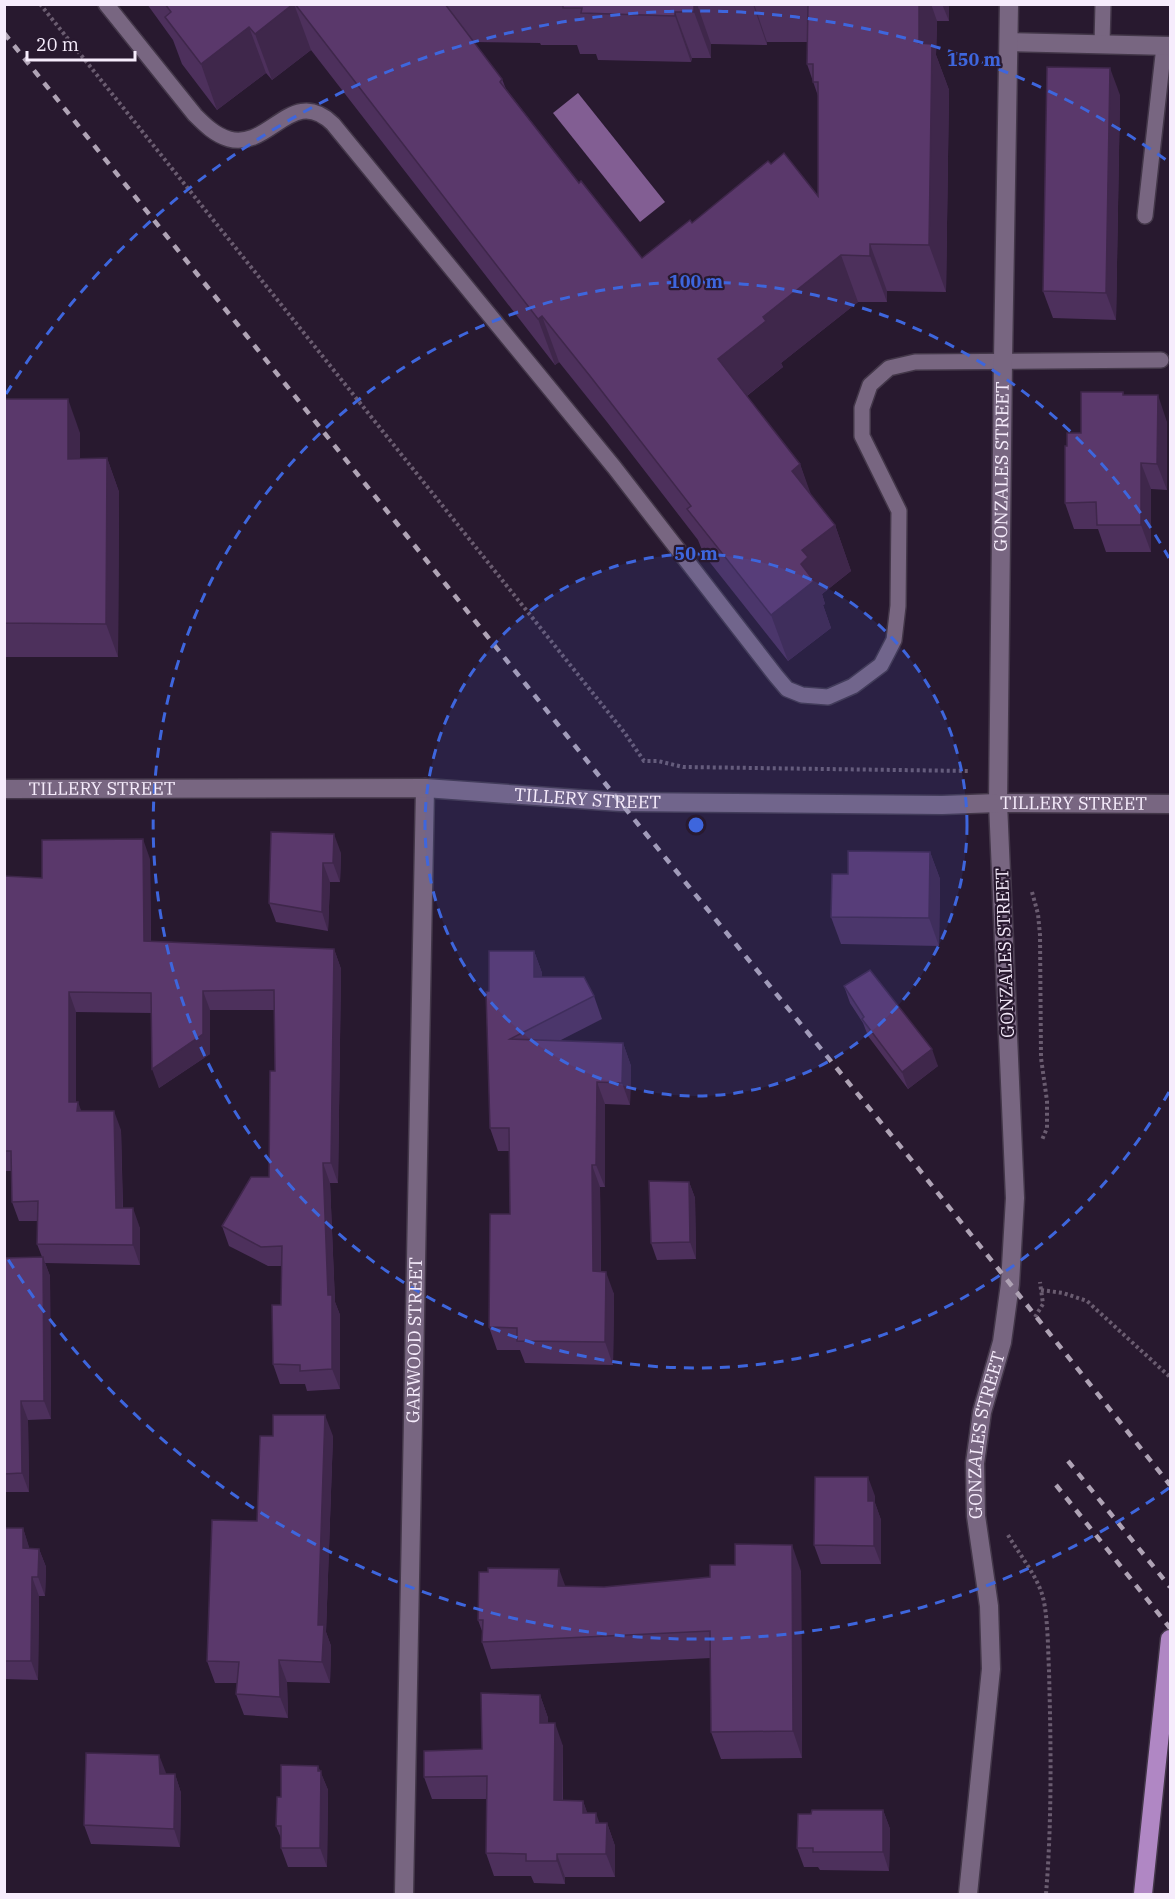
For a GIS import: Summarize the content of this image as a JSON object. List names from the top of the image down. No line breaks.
{"streets":{"street":["GONZALES STREET","TILLERY STREET","GARWOOD STREET"]},"crossings":[["GONZALES STREET","TILLERY STREET"],["TILLERY STREET","GARWOOD STREET"]],"scale_bar":"20 m","rings":["150 m","100 m","50 m"]}
